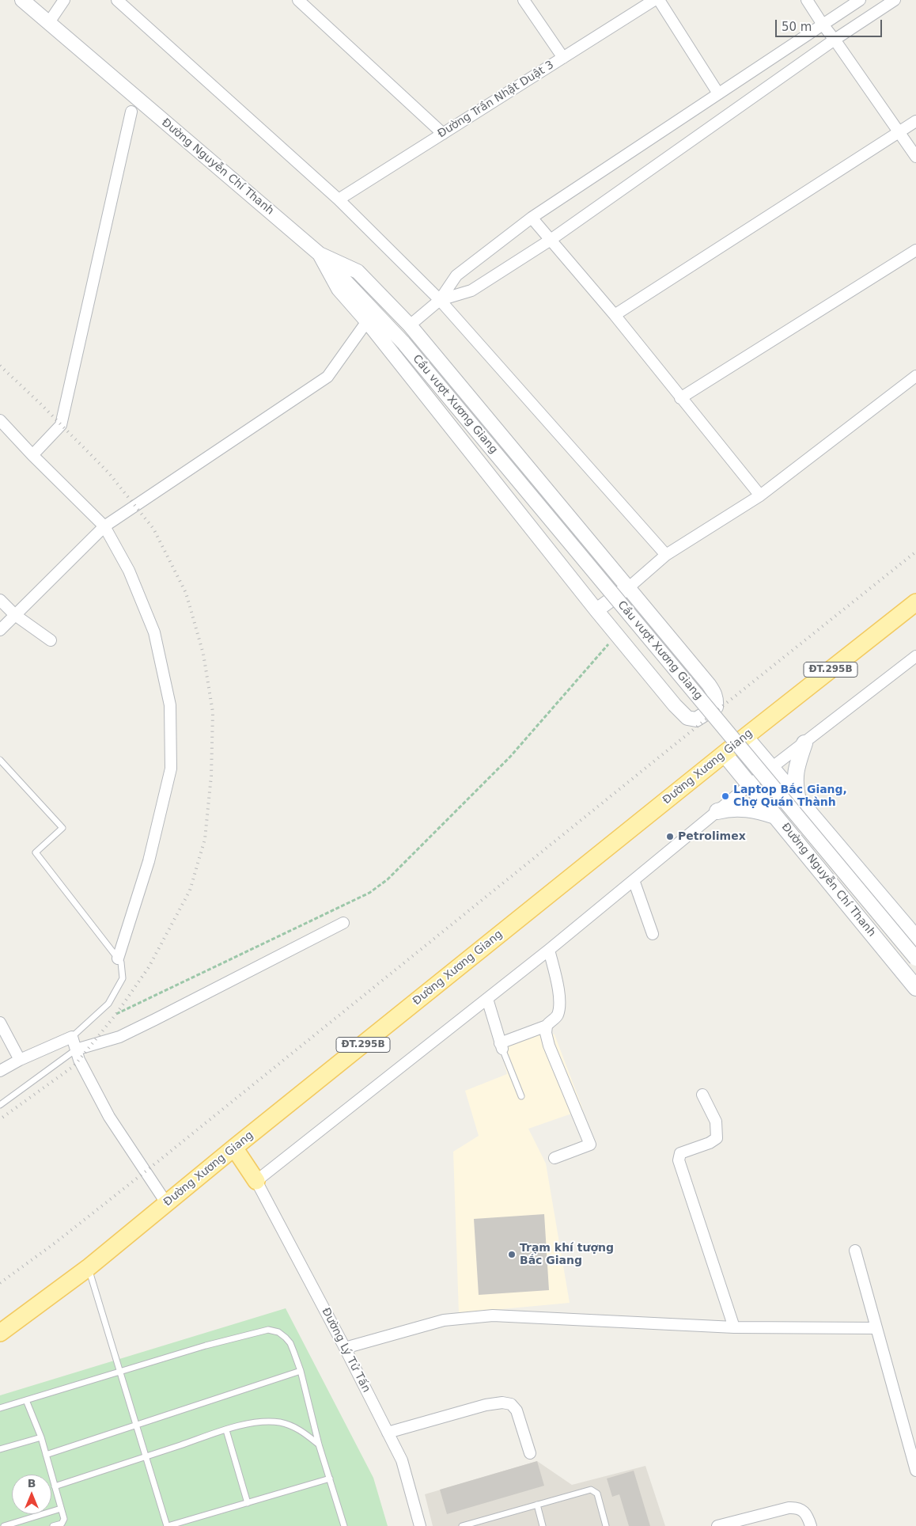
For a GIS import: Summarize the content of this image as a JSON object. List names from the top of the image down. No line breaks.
{"streets":{"main road":["Đường Nguyễn Chí Thanh","ĐT.295B","Đường Xương Giang"],"street":["Đường Trần Nhật Duật 3","Cầu vượt Xương Giang","Đường Lý Tử Tấn"]},"crossings":[["Đường Nguyễn Chí Thanh","Cầu vượt Xương Giang"],["Đường Nguyễn Chí Thanh","Đường Xương Giang"]],"places":["Laptop Bắc Giang, Chợ Quán Thành","Petrolimex","Trạm khí tượng Bắc Giang"],"scale_bar":"50 m","north":"top"}
